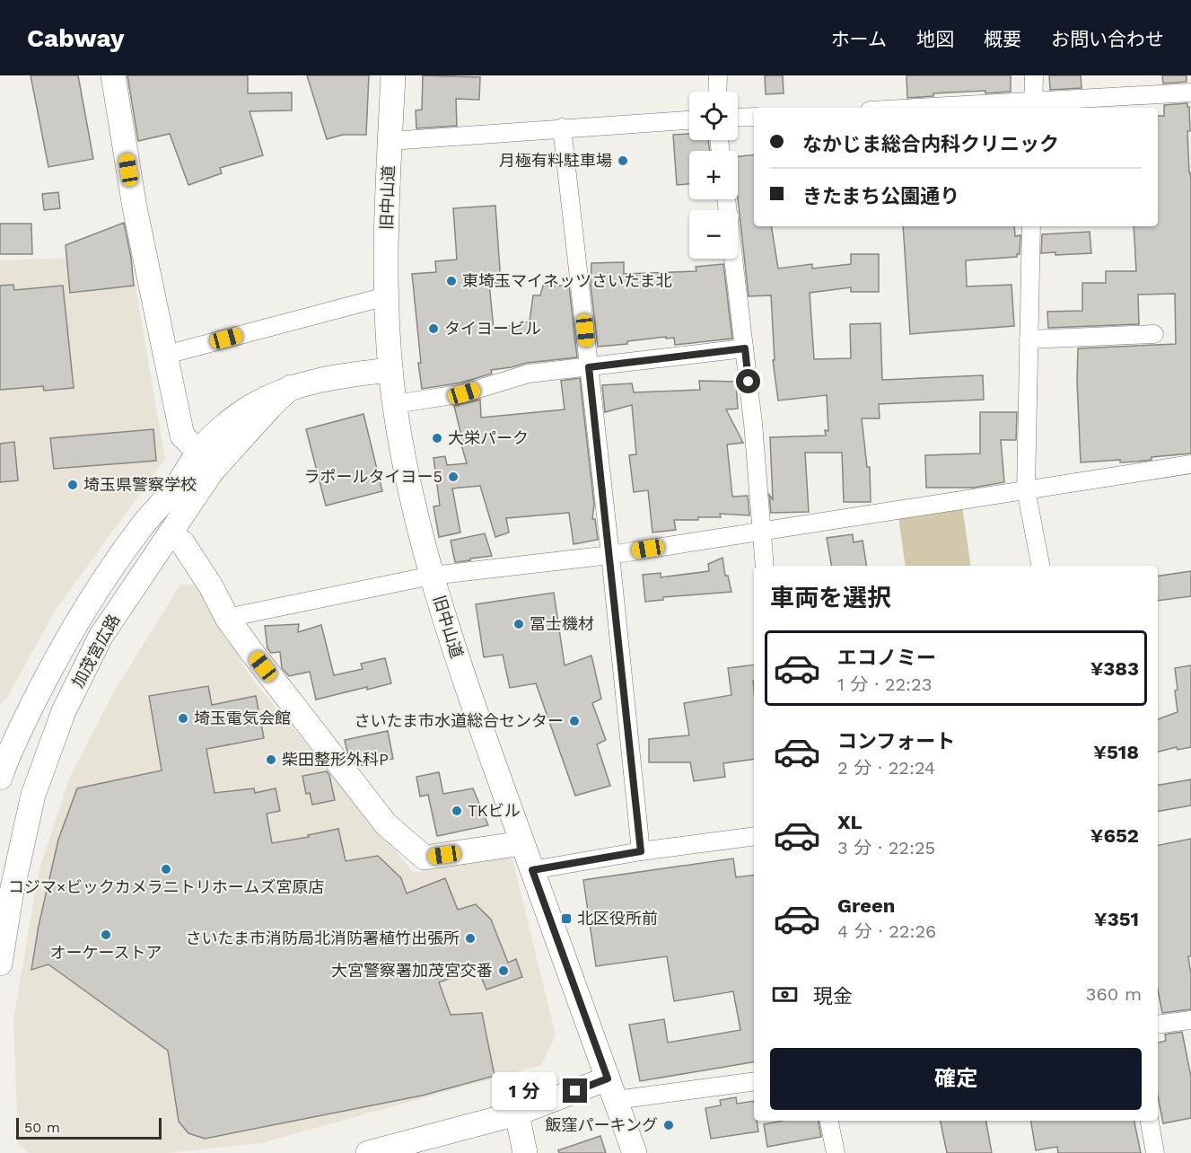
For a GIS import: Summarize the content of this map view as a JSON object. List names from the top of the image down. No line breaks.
{"streets":{"street":["旧中山道","加茂宮広路"]},"crossings":[["旧中山道","加茂宮広路"]],"places":{"other":["月極有料駐車場","東埼玉マイネッツさいたま北","タイヨービル","大栄パーク","ラポールタイヨー5","埼玉県警察学校","冨士機材","埼玉電気会館","さいたま市水道総合センター","柴田整形外科P","TKビル","コジマ×ビックカメラニトリホームズ宮原店","オーケーストア","さいたま市消防局北消防署植竹出張所","大宮警察署加茂宮交番","飯窪パーキング"],"transit":["北区役所前"]},"scale_bar":"50 m","page":{"header":"Cabway","nav":["ホーム","地図","概要","お問い合わせ"],"map_buttons":["+","−"],"banner":["なかじま総合内科クリニック","きたまち公園通り"],"heading":"車両を選択","list":[{"name":"エコノミー","note":"1 分 · 22:23","value":"¥383"},{"name":"コンフォート","note":"2 分 · 22:24","value":"¥518"},{"name":"XL","note":"3 分 · 22:25","value":"¥652"},{"name":"Green","note":"4 分 · 22:26","value":"¥351"}],"pay":["現金","360 m"],"buttons":"確定","bubble":"1 分","scale":"50 m"}}
